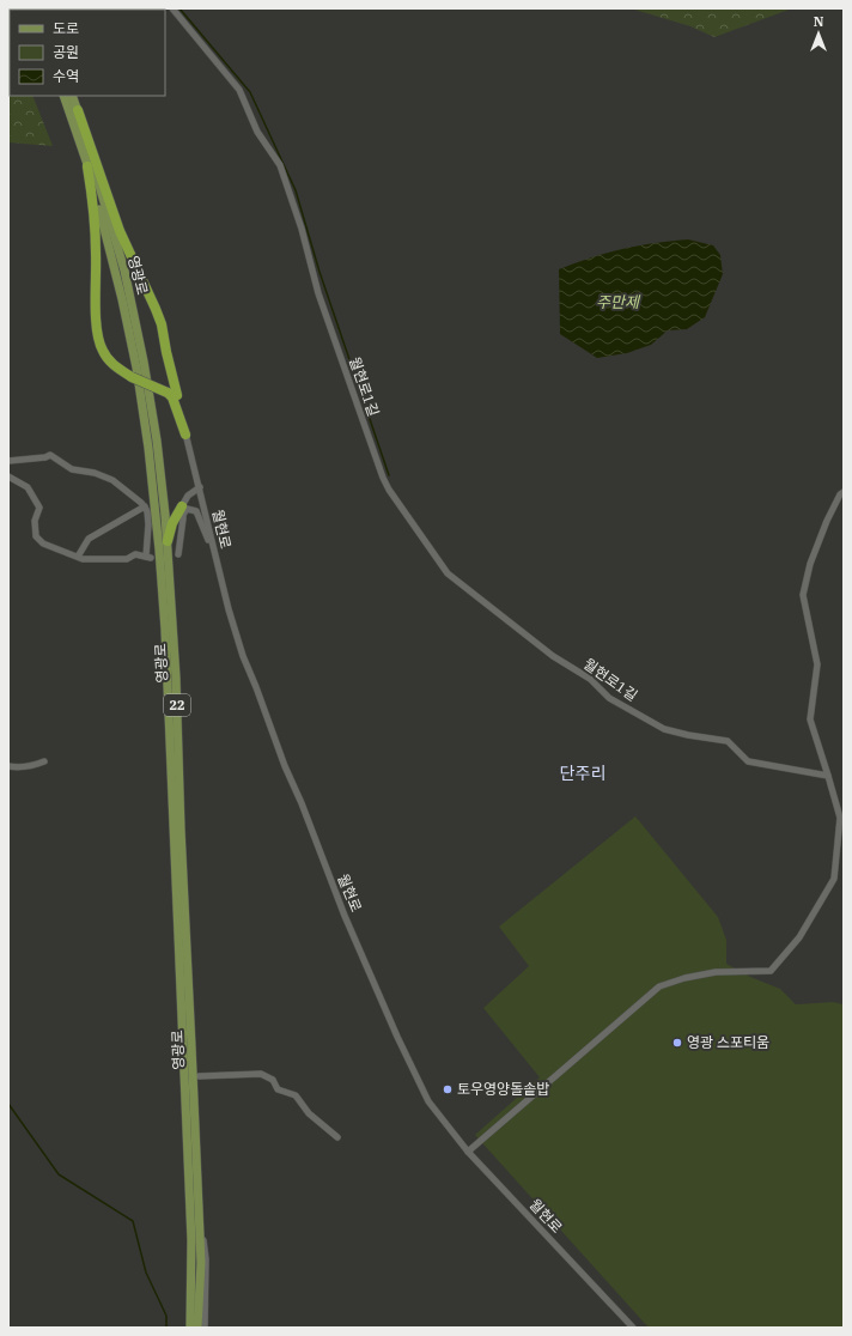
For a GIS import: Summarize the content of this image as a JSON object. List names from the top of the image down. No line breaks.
{"streets":{"main road":["영광로","22"],"street":["월현로1길","월현로"]},"districts":["단주리"],"water":["주만제"],"places":["영광 스포티움","토우영양돌솥밥"],"legend":["도로","공원","수역"],"north":"top"}
